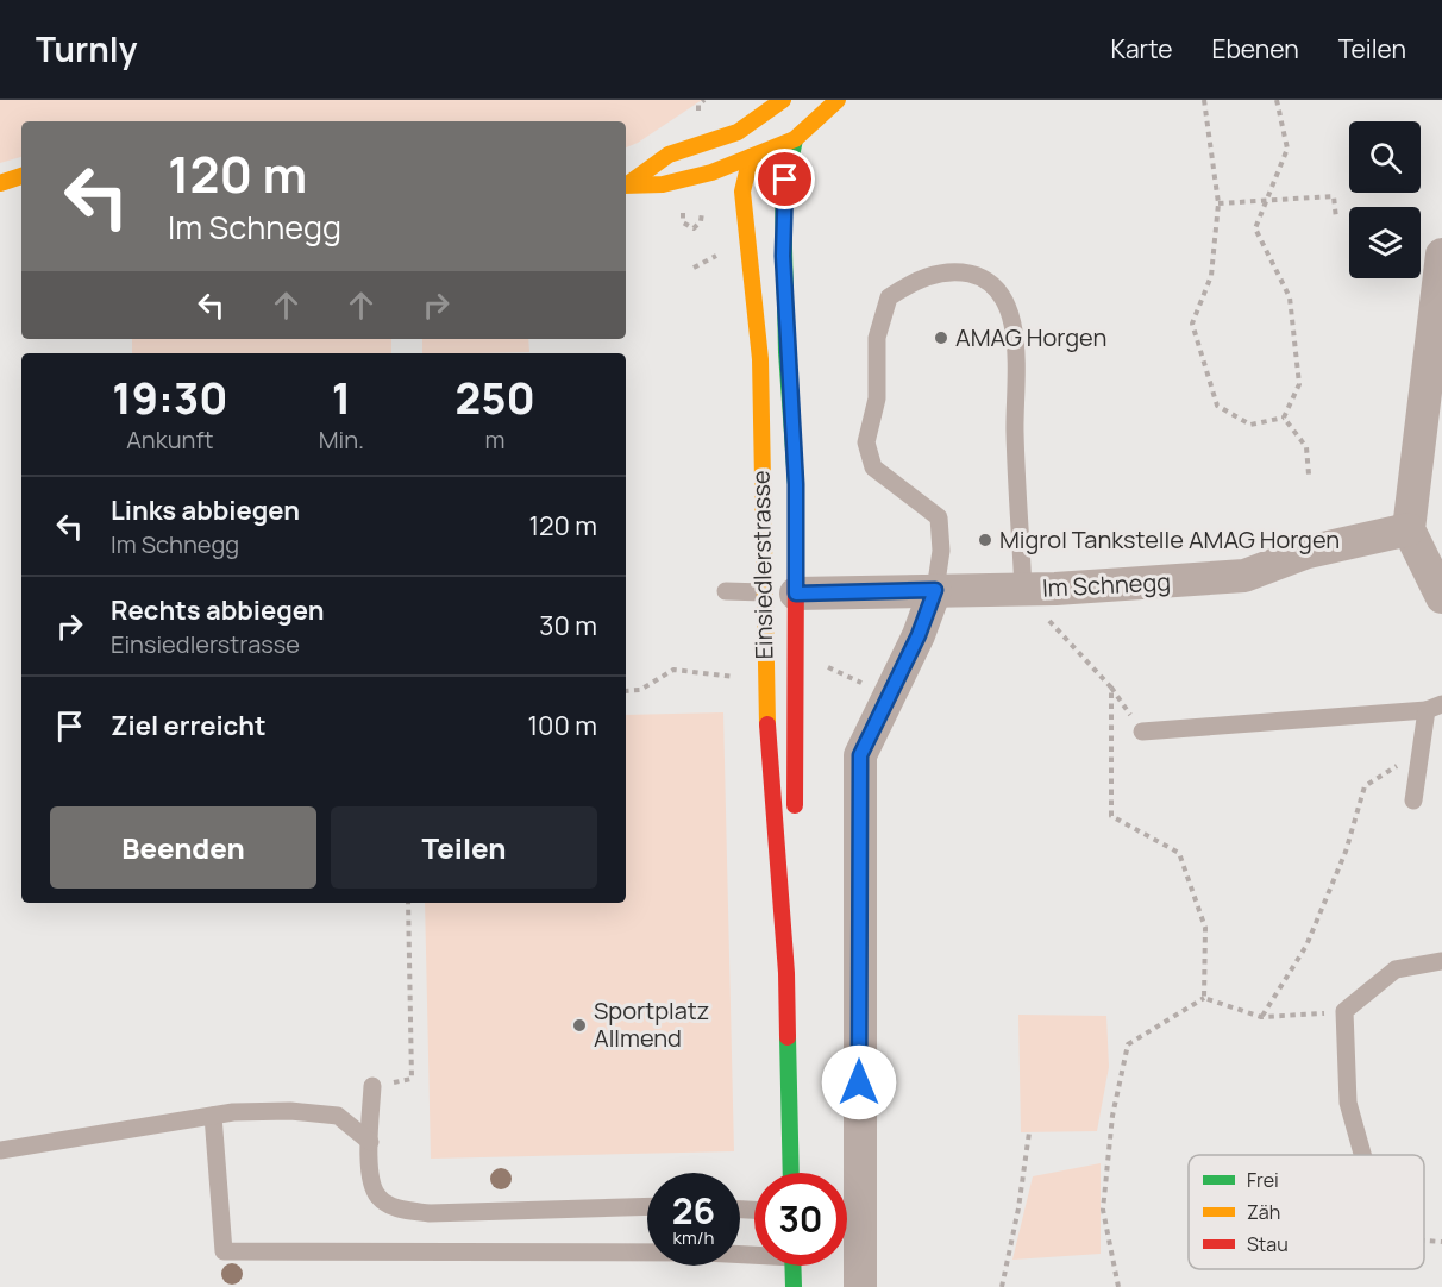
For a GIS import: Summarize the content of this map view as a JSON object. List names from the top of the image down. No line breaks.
{"streets":{"main road":["Einsiedlerstrasse"],"street":["Im Schnegg"]},"crossings":[["Einsiedlerstrasse","Im Schnegg"]],"places":["AMAG Horgen","Migrol Tankstelle AMAG Horgen","Sportplatz Allmend"],"legend":["Frei","Zäh","Stau"],"page":{"header":"Turnly","nav":["Karte","Ebenen","Teilen"],"turn":["120 m","Im Schnegg"],"eta":["19:30","Ankunft","1","Min.","250","m"],"list":[{"name":"Links abbiegen","note":"Im Schnegg","value":"120 m"},{"name":"Rechts abbiegen","note":"Einsiedlerstrasse","value":"30 m"},{"name":"Ziel erreicht","value":"100 m"}],"buttons":["Beenden","Teilen"],"speed":"26 km/h","limit":"30"}}
